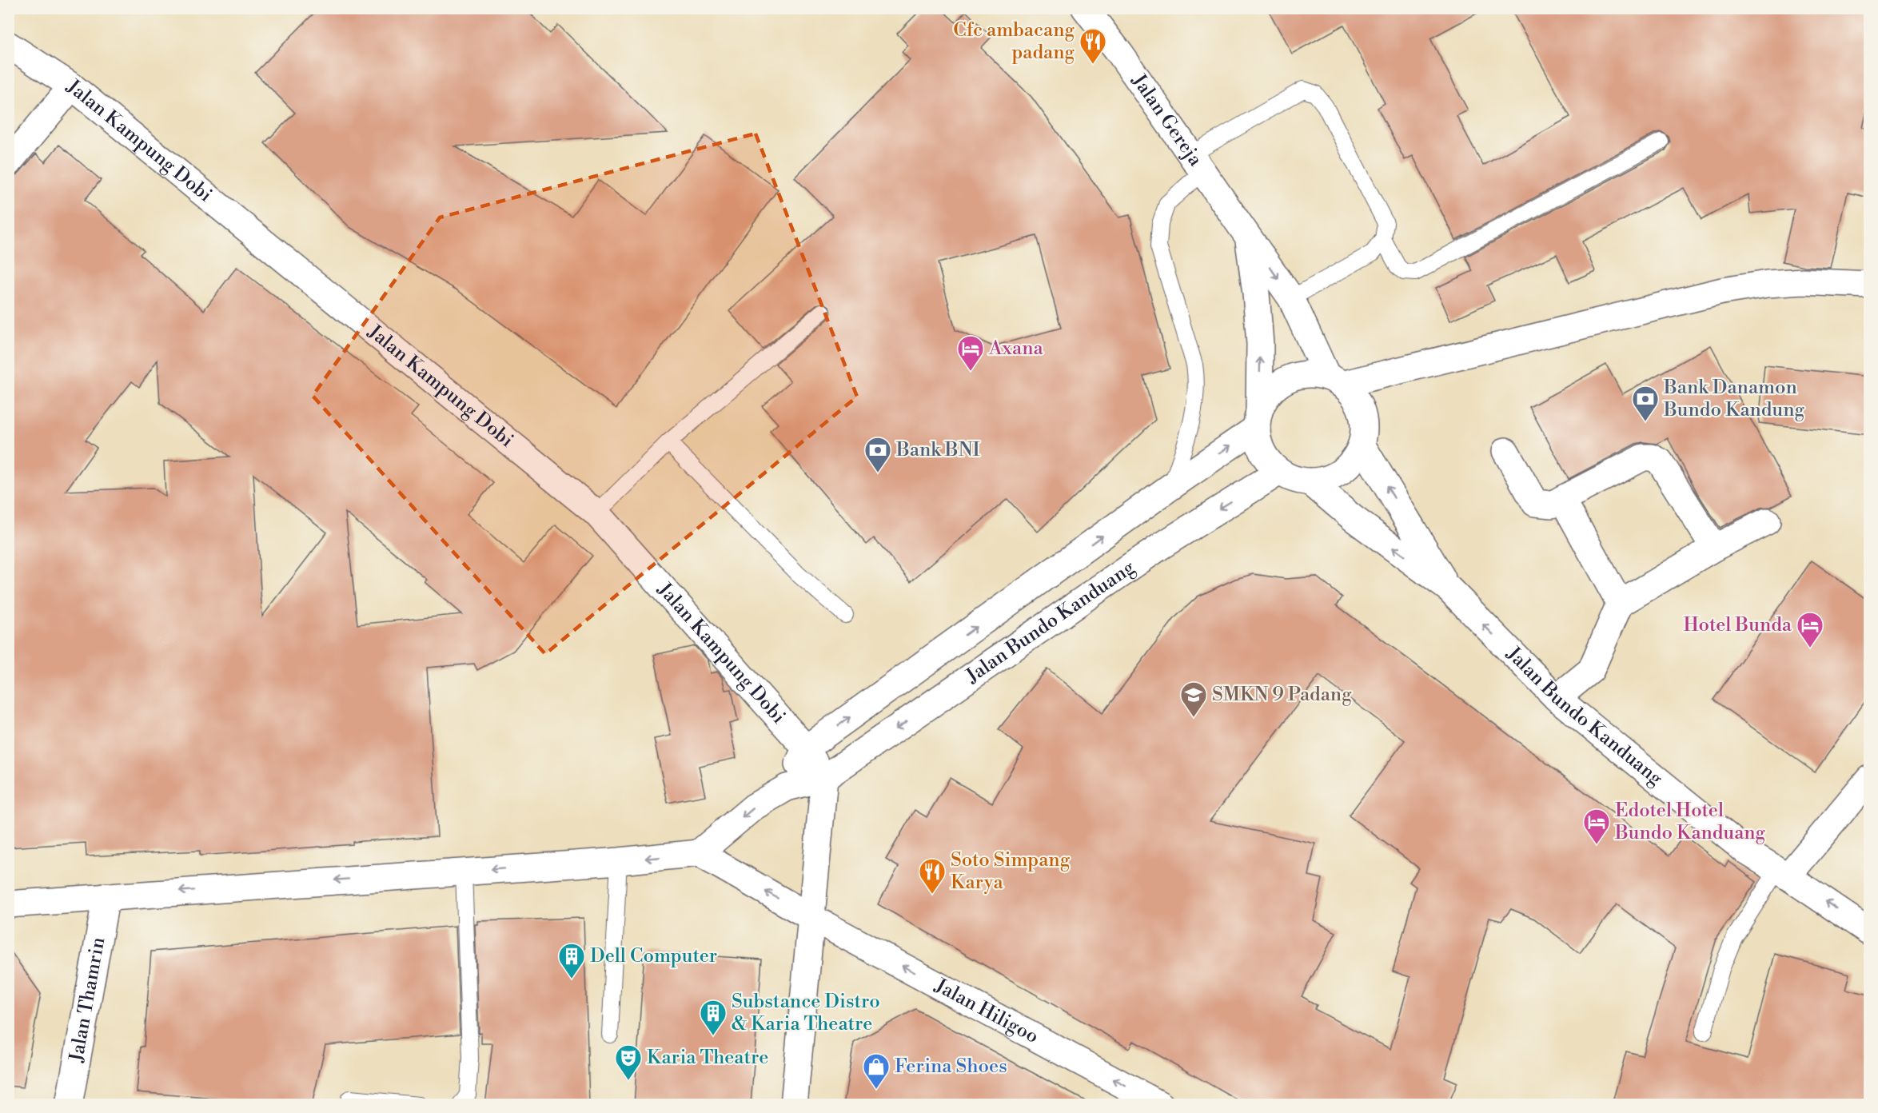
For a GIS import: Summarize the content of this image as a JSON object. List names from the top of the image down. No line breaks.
{"streets":{"main road":["Jalan Gereja","Jalan Kampung Dobi","Jalan Bundo Kanduang","Jalan Thamrin","Jalan Hiligoo"]},"crossings":[["Jalan Gereja","Jalan Bundo Kanduang"],["Jalan Kampung Dobi","Jalan Bundo Kanduang"]],"one_way":["Jalan Hiligoo"],"places":{"restaurant":["Cfc ambacang padang","Soto Simpang Karya"],"hotel":["Axana","Hotel Bunda","Edotel Hotel Bundo Kanduang"],"bank":["Bank Danamon Bundo Kandung","Bank BNI"],"school or university":["SMKN 9 Padang"],"building":["Dell Computer","Substance Distro & Karia Theatre"],"theatre":["Karia Theatre"],"shop":["Ferina Shoes"]}}
